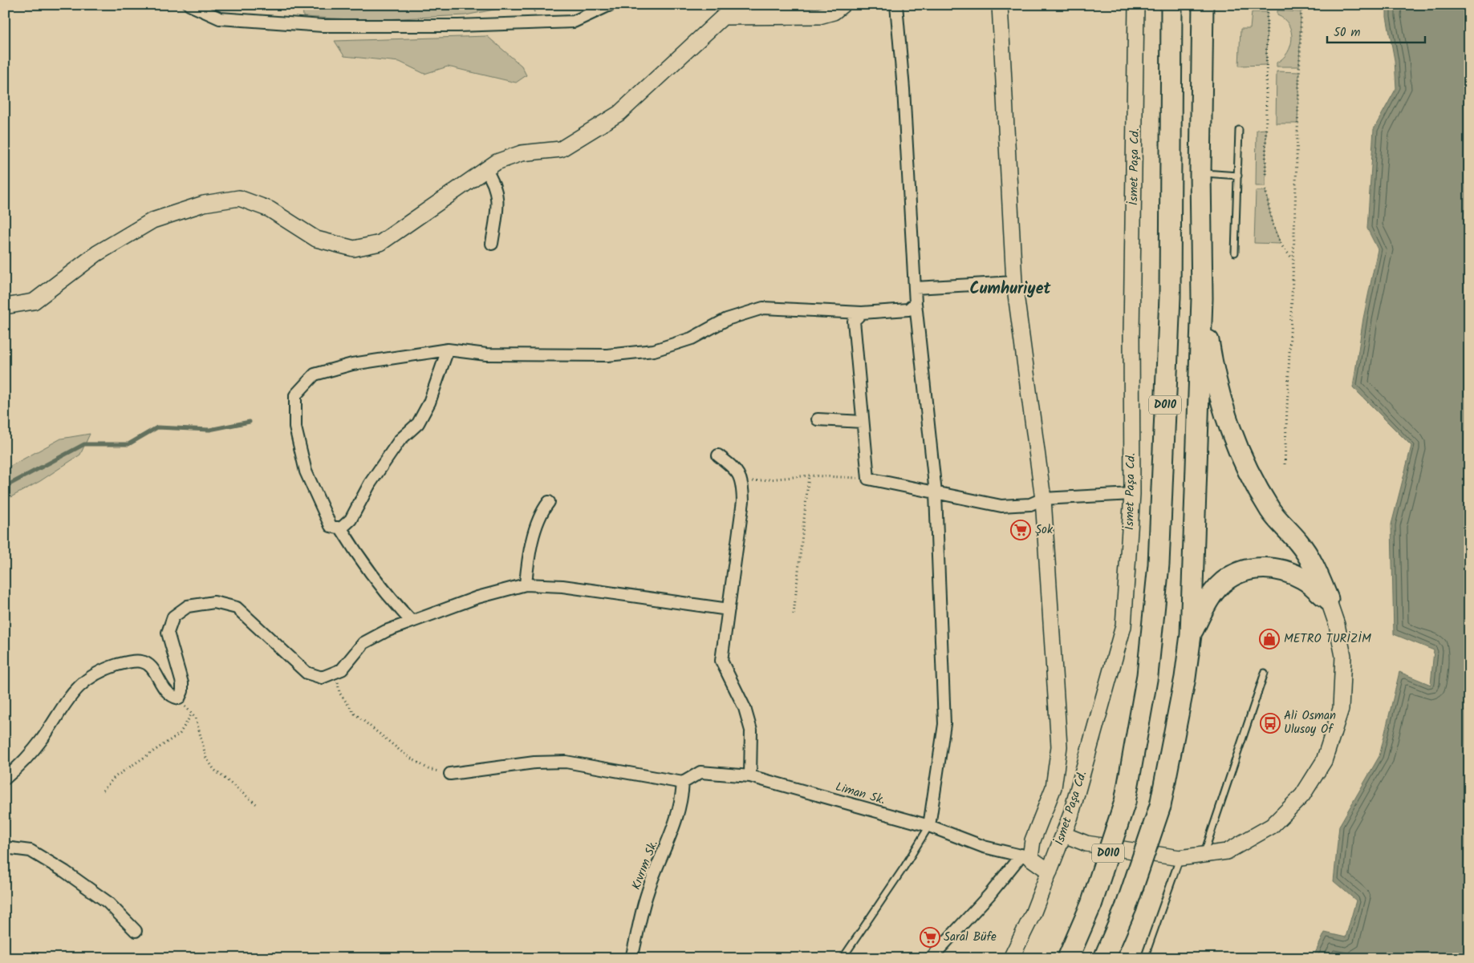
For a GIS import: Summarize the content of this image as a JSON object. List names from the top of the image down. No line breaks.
{"streets":{"highway":["D010"],"street":["İsmet Paşa Cd.","Liman Sk.","Kıvrım Sk."]},"crossings":[["Liman Sk.","Kıvrım Sk."]],"districts":["Cumhuriyet"],"places":{"supermarket":["Şok","Saral Büfe"],"shop":["METRO TURİZİM"],"bus stop":["Ali Osman Ulusoy Of"]},"scale_bar":"50 m"}
